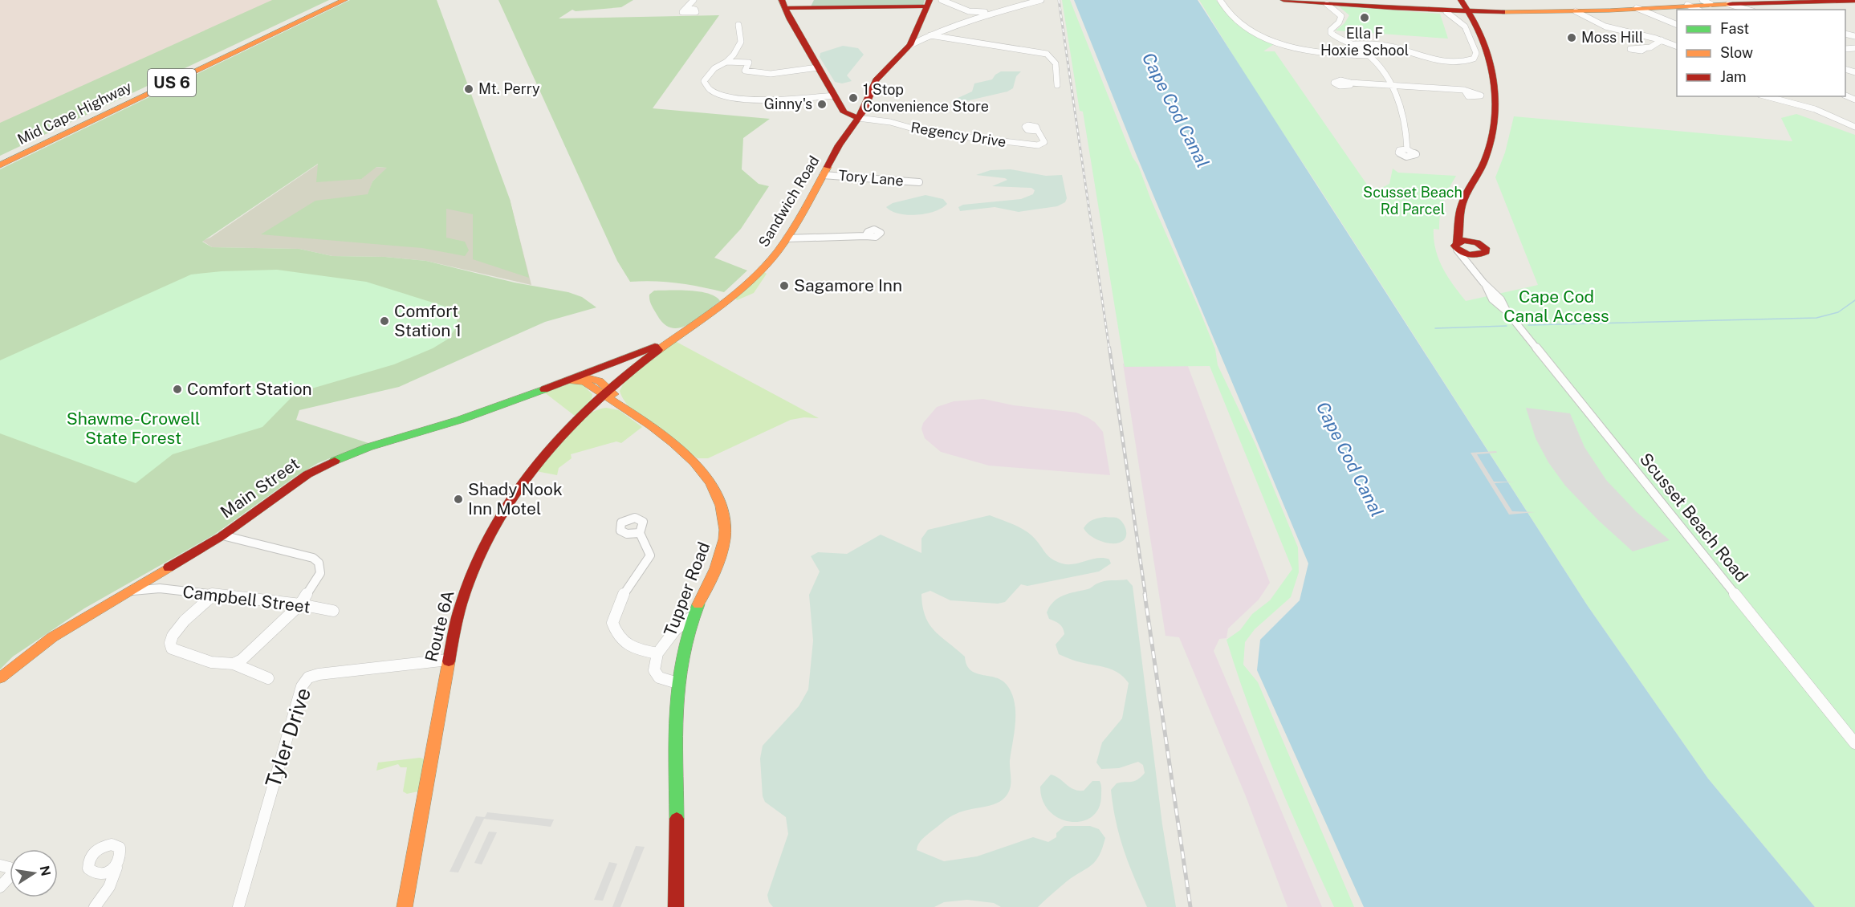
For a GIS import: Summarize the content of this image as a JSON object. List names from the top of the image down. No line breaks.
{"streets":{"main road":["US 6","Mid Cape Highway","Sandwich Road","Main Street","Tupper Road","Route 6A"],"street":["Regency Drive","Tory Lane","Scusset Beach Road","Campbell Street","Tyler Drive"]},"crossings":[["Regency Drive","Sandwich Road"],["Tory Lane","Sandwich Road"],["Sandwich Road","Main Street"],["Sandwich Road","Tupper Road"],["Sandwich Road","Route 6A"],["Main Street","Campbell Street"],["Tupper Road","Route 6A"],["Route 6A","Tyler Drive"]],"water":["Cape Cod Canal"],"parks":["Scusset Beach Rd Parcel","Cape Cod Canal Access","Shawme-Crowell State Forest"],"places":["Ella F Hoxie School","Moss Hill","Mt. Perry","1 Stop Convenience Store","Ginny's","Sagamore Inn","Comfort Station 1","Comfort Station","Shady Nook Inn Motel"],"legend":["Fast","Slow","Jam"],"north":"right"}
